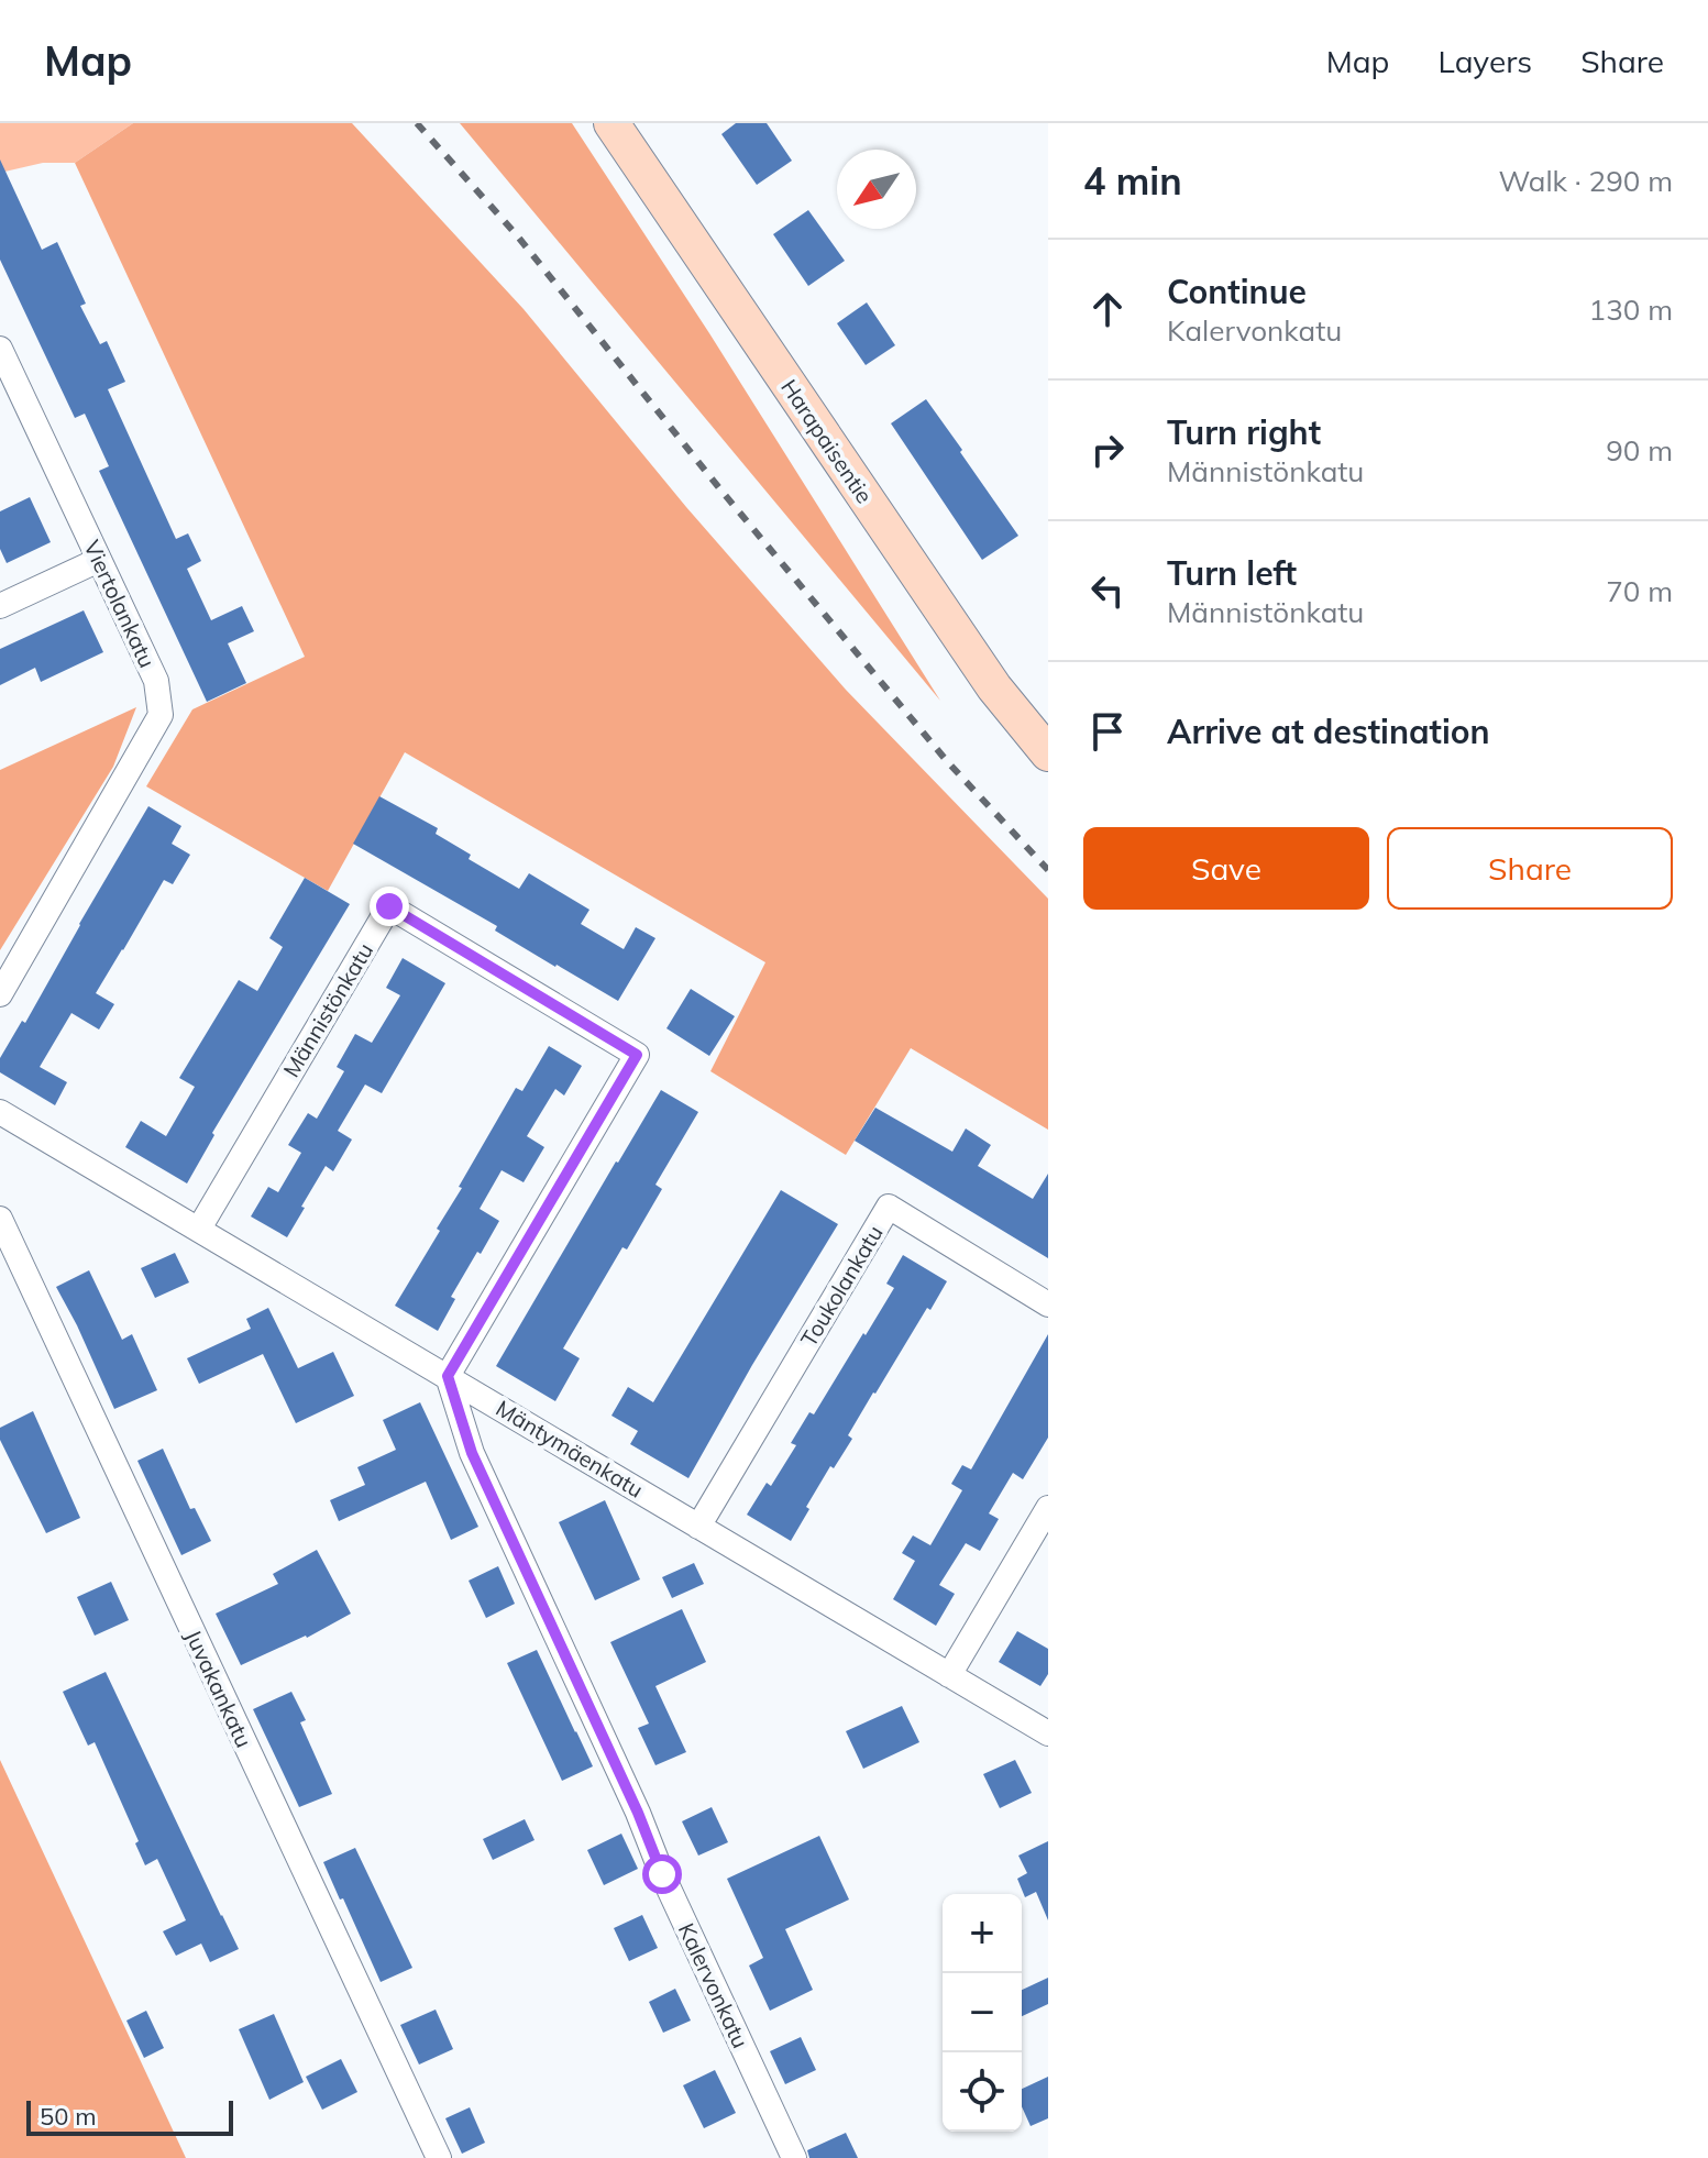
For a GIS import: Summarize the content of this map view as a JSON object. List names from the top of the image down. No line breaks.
{"streets":{"main road":["Harapaisentie"],"street":["Viertolankatu","Männistönkatu","Toukolankatu","Mäntymäenkatu","Juvakankatu","Kalervonkatu"]},"crossings":[["Männistönkatu","Mäntymäenkatu"],["Männistönkatu","Kalervonkatu"],["Toukolankatu","Mäntymäenkatu"],["Mäntymäenkatu","Kalervonkatu"]],"scale_bar":"50 m","north":"bottom left","page":{"header":"Map","nav":["Map","Layers","Share"],"heading":["4 min","Walk · 290 m"],"list":[["Continue","Kalervonkatu","130 m"],["Turn right","Männistönkatu","90 m"],["Turn left","Männistönkatu","70 m"],"Arrive at destination"],"buttons":["Save","Share"],"map_buttons":["+","−"],"scale":"50 m"}}
